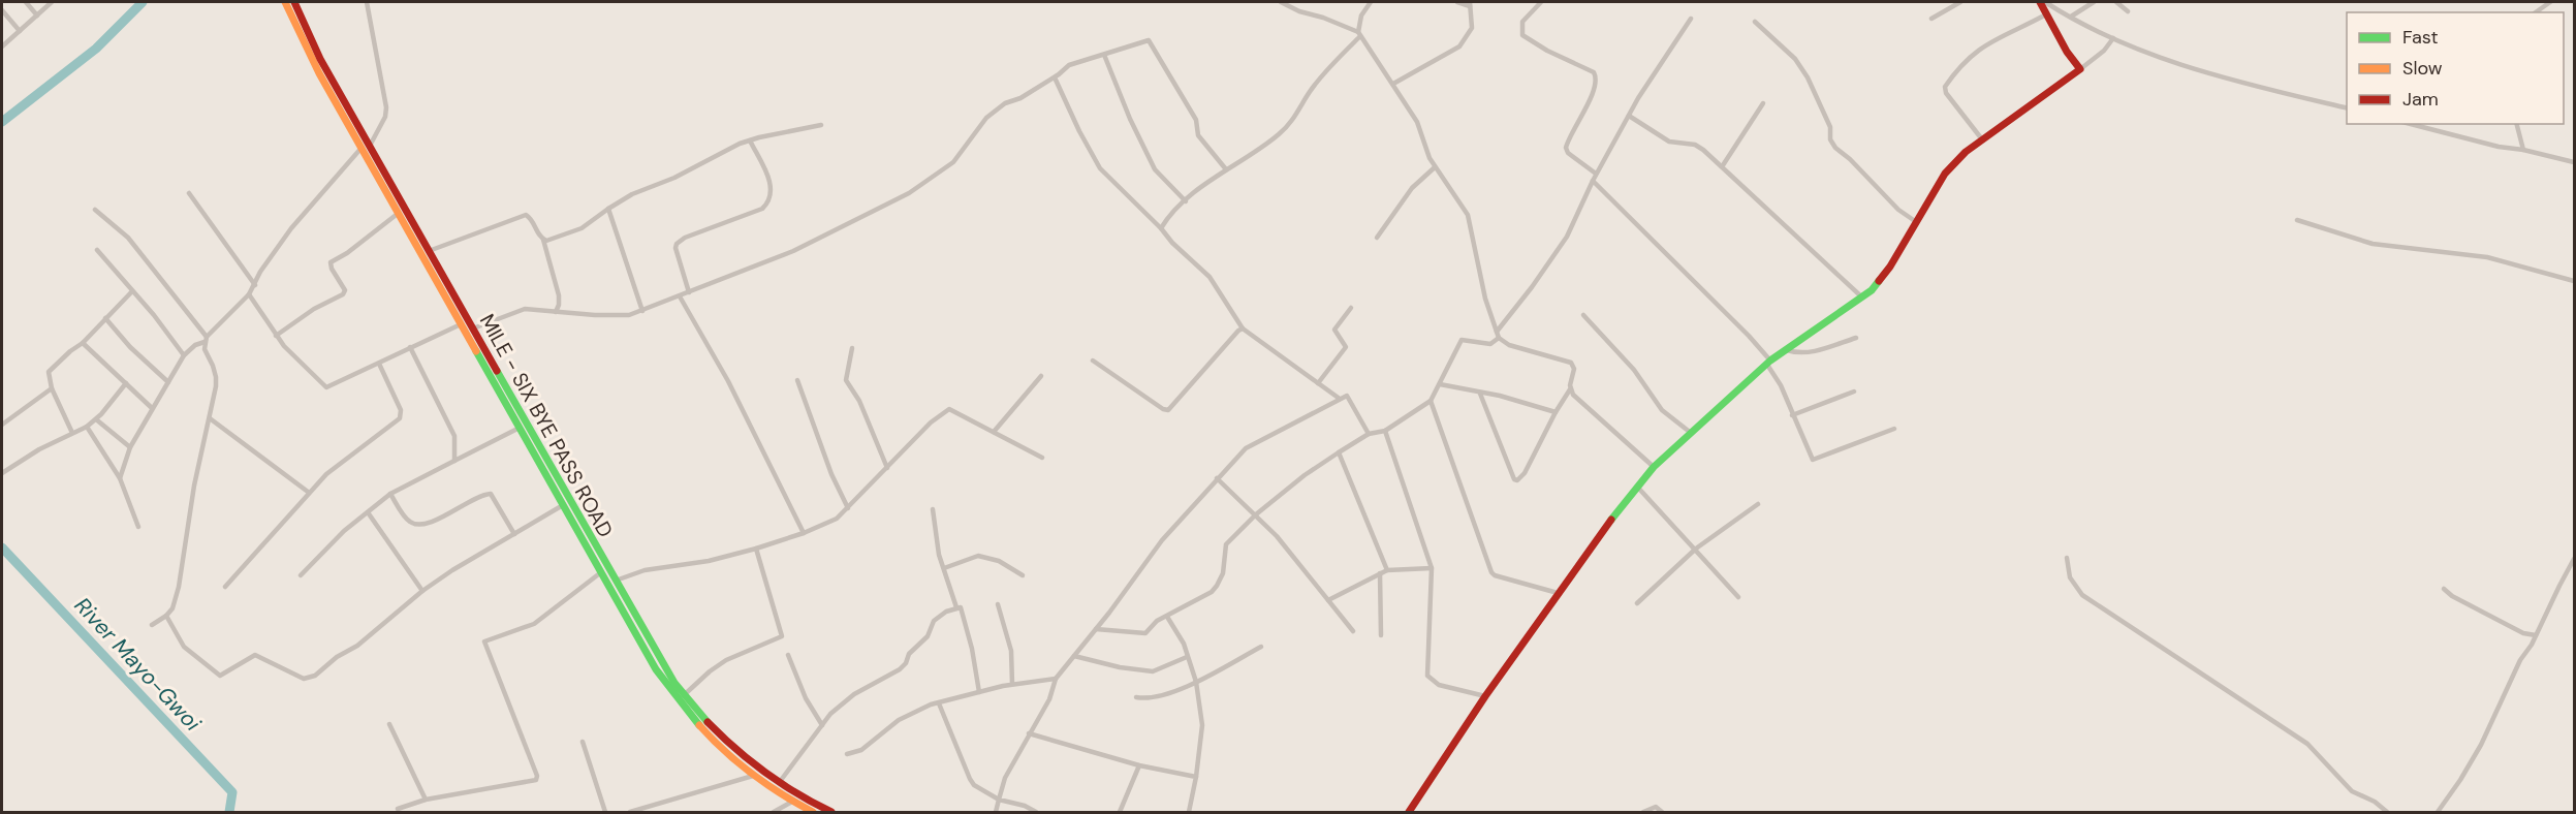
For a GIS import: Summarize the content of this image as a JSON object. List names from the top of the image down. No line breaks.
{"streets":{"street":["MILE - SIX BYE PASS ROAD"]},"water":["River Mayo-Gwoi"],"legend":["Fast","Slow","Jam"]}
